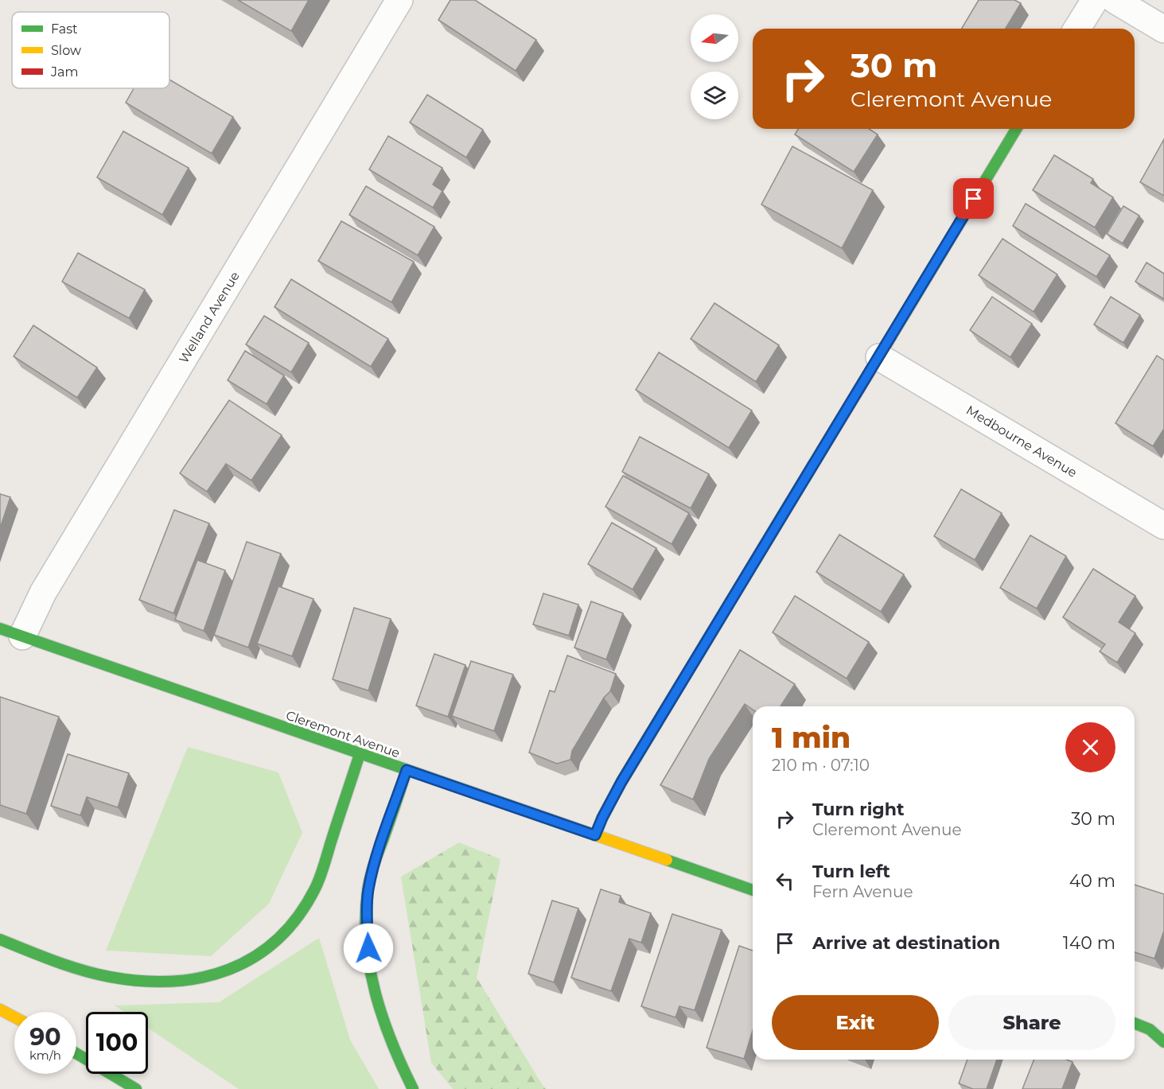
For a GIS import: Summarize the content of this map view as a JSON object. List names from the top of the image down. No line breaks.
{"streets":{"main road":["Cleremont Avenue"],"street":["Welland Avenue","Medbourne Avenue"]},"crossings":[["Welland Avenue","Cleremont Avenue"]],"legend":["Fast","Slow","Jam"],"north":"left","page":{"turn":["30 m","Cleremont Avenue"],"heading":["1 min","210 m · 07:10"],"list":[{"name":"Turn right","note":"Cleremont Avenue","value":"30 m"},{"name":"Turn left","note":"Fern Avenue","value":"40 m"},{"name":"Arrive at destination","value":"140 m"}],"buttons":["Exit","Share"],"speed":"90 km/h","limit":"100"}}
